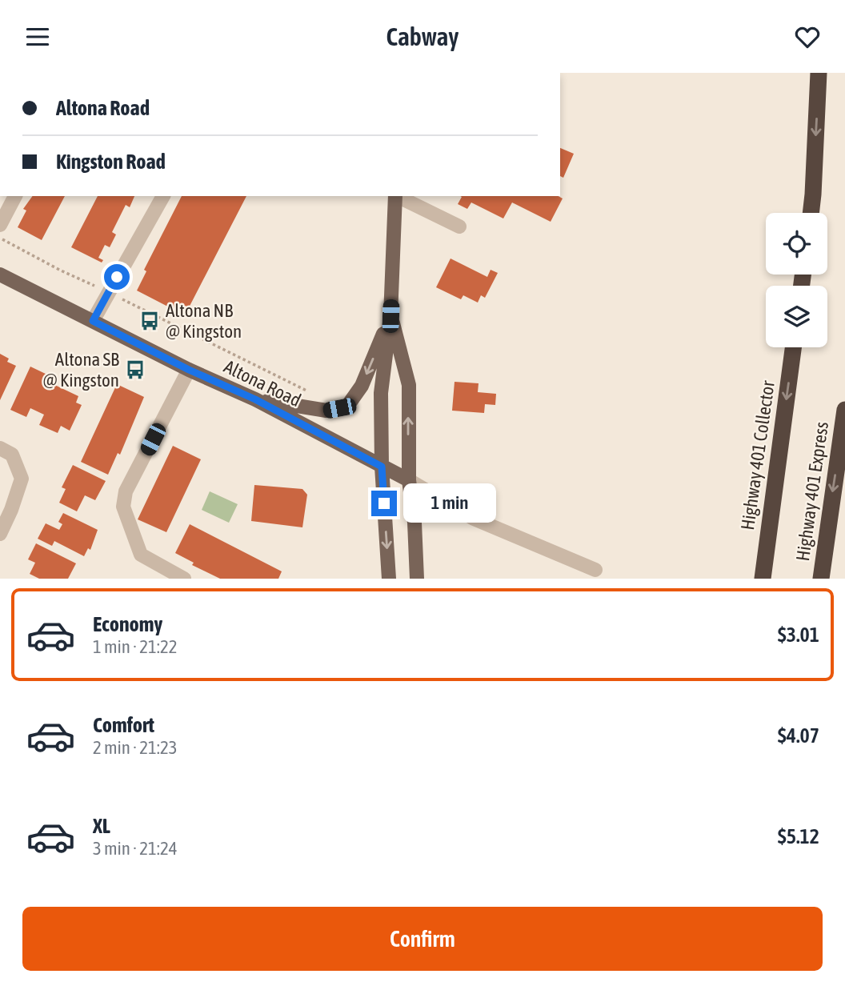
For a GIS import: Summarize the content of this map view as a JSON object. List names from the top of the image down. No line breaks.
{"streets":{"highway":["Highway 401 Collector","Highway 401 Express"],"main road":["Altona Road"]},"one_way":["Highway 401 Collector","Highway 401 Express"],"places":{"bus stop":["Altona NB @ Kingston","Altona SB @ Kingston"]},"page":{"header":"Cabway","banner":["Altona Road","Kingston Road"],"bubble":"1 min","list":[{"name":"Economy","note":"1 min · 21:22","value":"$3.01"},{"name":"Comfort","note":"2 min · 21:23","value":"$4.07"},{"name":"XL","note":"3 min · 21:24","value":"$5.12"}],"buttons":"Confirm"}}
